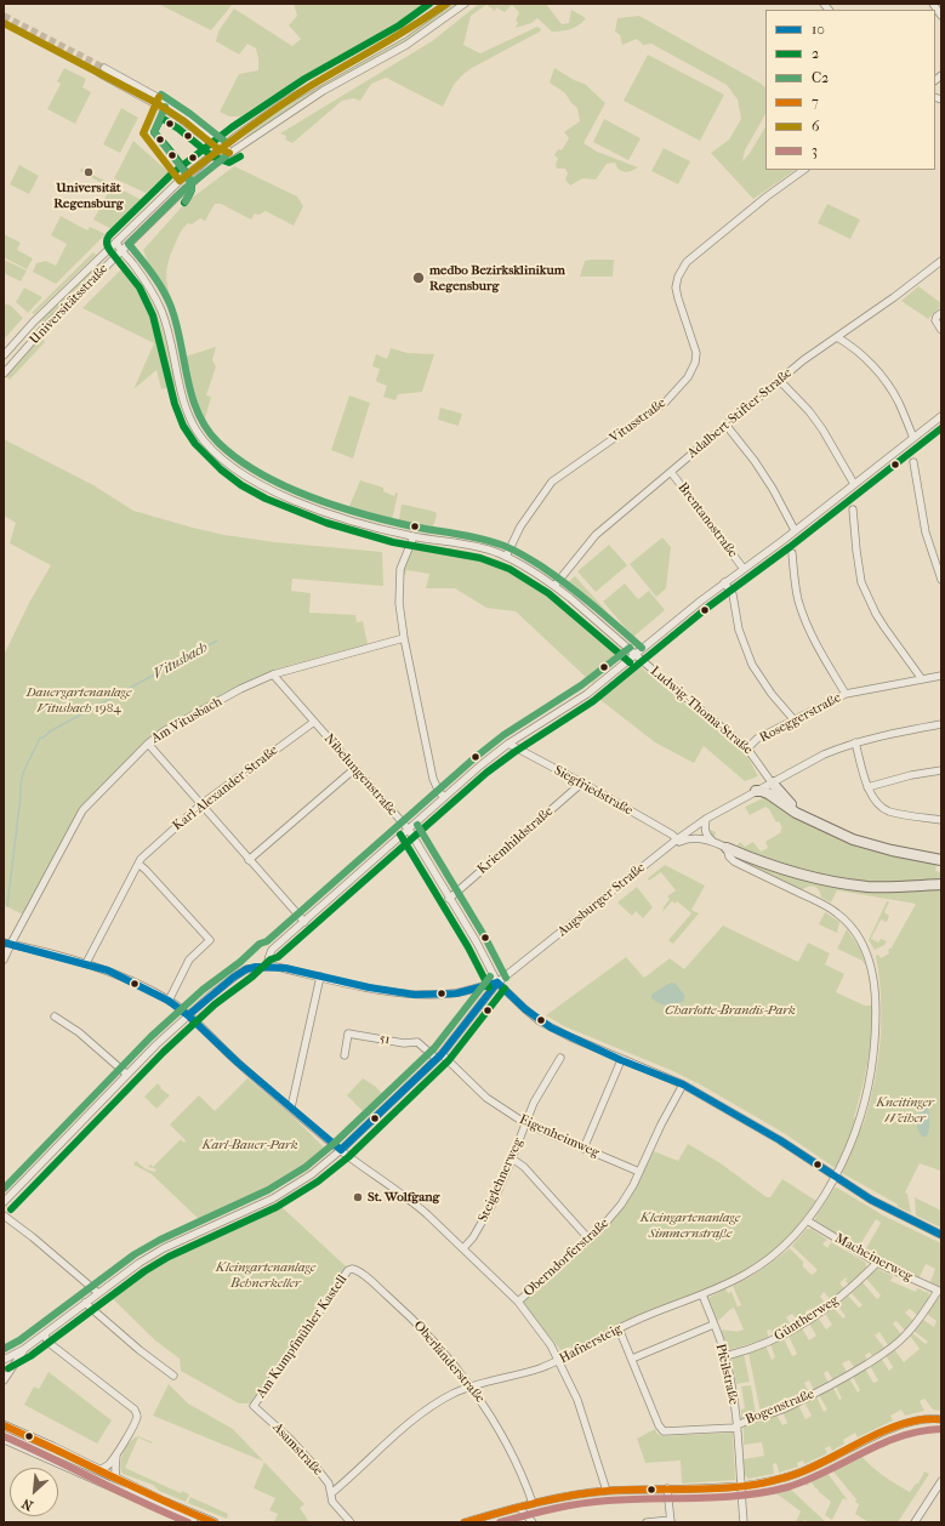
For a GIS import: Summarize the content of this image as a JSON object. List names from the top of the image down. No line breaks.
{"streets":{"street":["Universitätsstraße","Adalbert-Stifter-Straße","Vitusstraße","Brentanostraße","Ludwig-Thoma-Straße","Roseggerstraße","Am Vitusbach","Nibelungenstraße","Karl-Alexander-Straße","Siegfriedstraße","Kriemhildstraße","Augsburger Straße","51","Eigenheimweg","Steiglehnerweg","Oberndorferstraße","Macheinerweg","Güntherweg","Am Kumpfmühler Kastell","Hafnersteig","Oberländerstraße","Pfeilstraße","Bogenstraße","Asamstraße"]},"crossings":[["Universitätsstraße","Ludwig-Thoma-Straße"],["Adalbert-Stifter-Straße","Brentanostraße"],["Adalbert-Stifter-Straße","Ludwig-Thoma-Straße"],["Vitusstraße","Ludwig-Thoma-Straße"],["Ludwig-Thoma-Straße","Roseggerstraße"],["Ludwig-Thoma-Straße","Augsburger Straße"],["Am Vitusbach","Nibelungenstraße"],["Nibelungenstraße","Karl-Alexander-Straße"],["Nibelungenstraße","Kriemhildstraße"],["Nibelungenstraße","Augsburger Straße"],["Nibelungenstraße","Oberndorferstraße"],["Nibelungenstraße","Hafnersteig"],["Siegfriedstraße","Kriemhildstraße"],["Siegfriedstraße","Augsburger Straße"],["51","Eigenheimweg"],["Eigenheimweg","Steiglehnerweg"],["Eigenheimweg","Oberndorferstraße"],["Macheinerweg","Güntherweg"],["Macheinerweg","Hafnersteig"],["Macheinerweg","Bogenstraße"],["Güntherweg","Pfeilstraße"],["Am Kumpfmühler Kastell","Oberländerstraße"],["Am Kumpfmühler Kastell","Asamstraße"],["Hafnersteig","Oberländerstraße"],["Hafnersteig","Pfeilstraße"],["Hafnersteig","Bogenstraße"],["Hafnersteig","Asamstraße"],["Pfeilstraße","Bogenstraße"]],"water":["Vitusbach"],"parks":["Dauergartenanlage Vitusbach 1984","Charlotte-Brandis-Park","Kneitinger Weiher","Karl-Bauer-Park","Kleingartenanlage Simmernstraße","Kleingartenanlage Behnerkeller"],"places":["Universität Regensburg","medbo Bezirksklinikum Regensburg","St. Wolfgang"],"lines":["transit line 2","transit line 6","transit line C2","transit line 10","transit line 7","transit line 3"],"legend":["10","2","C2","7","6","3"],"north":"bottom left"}
